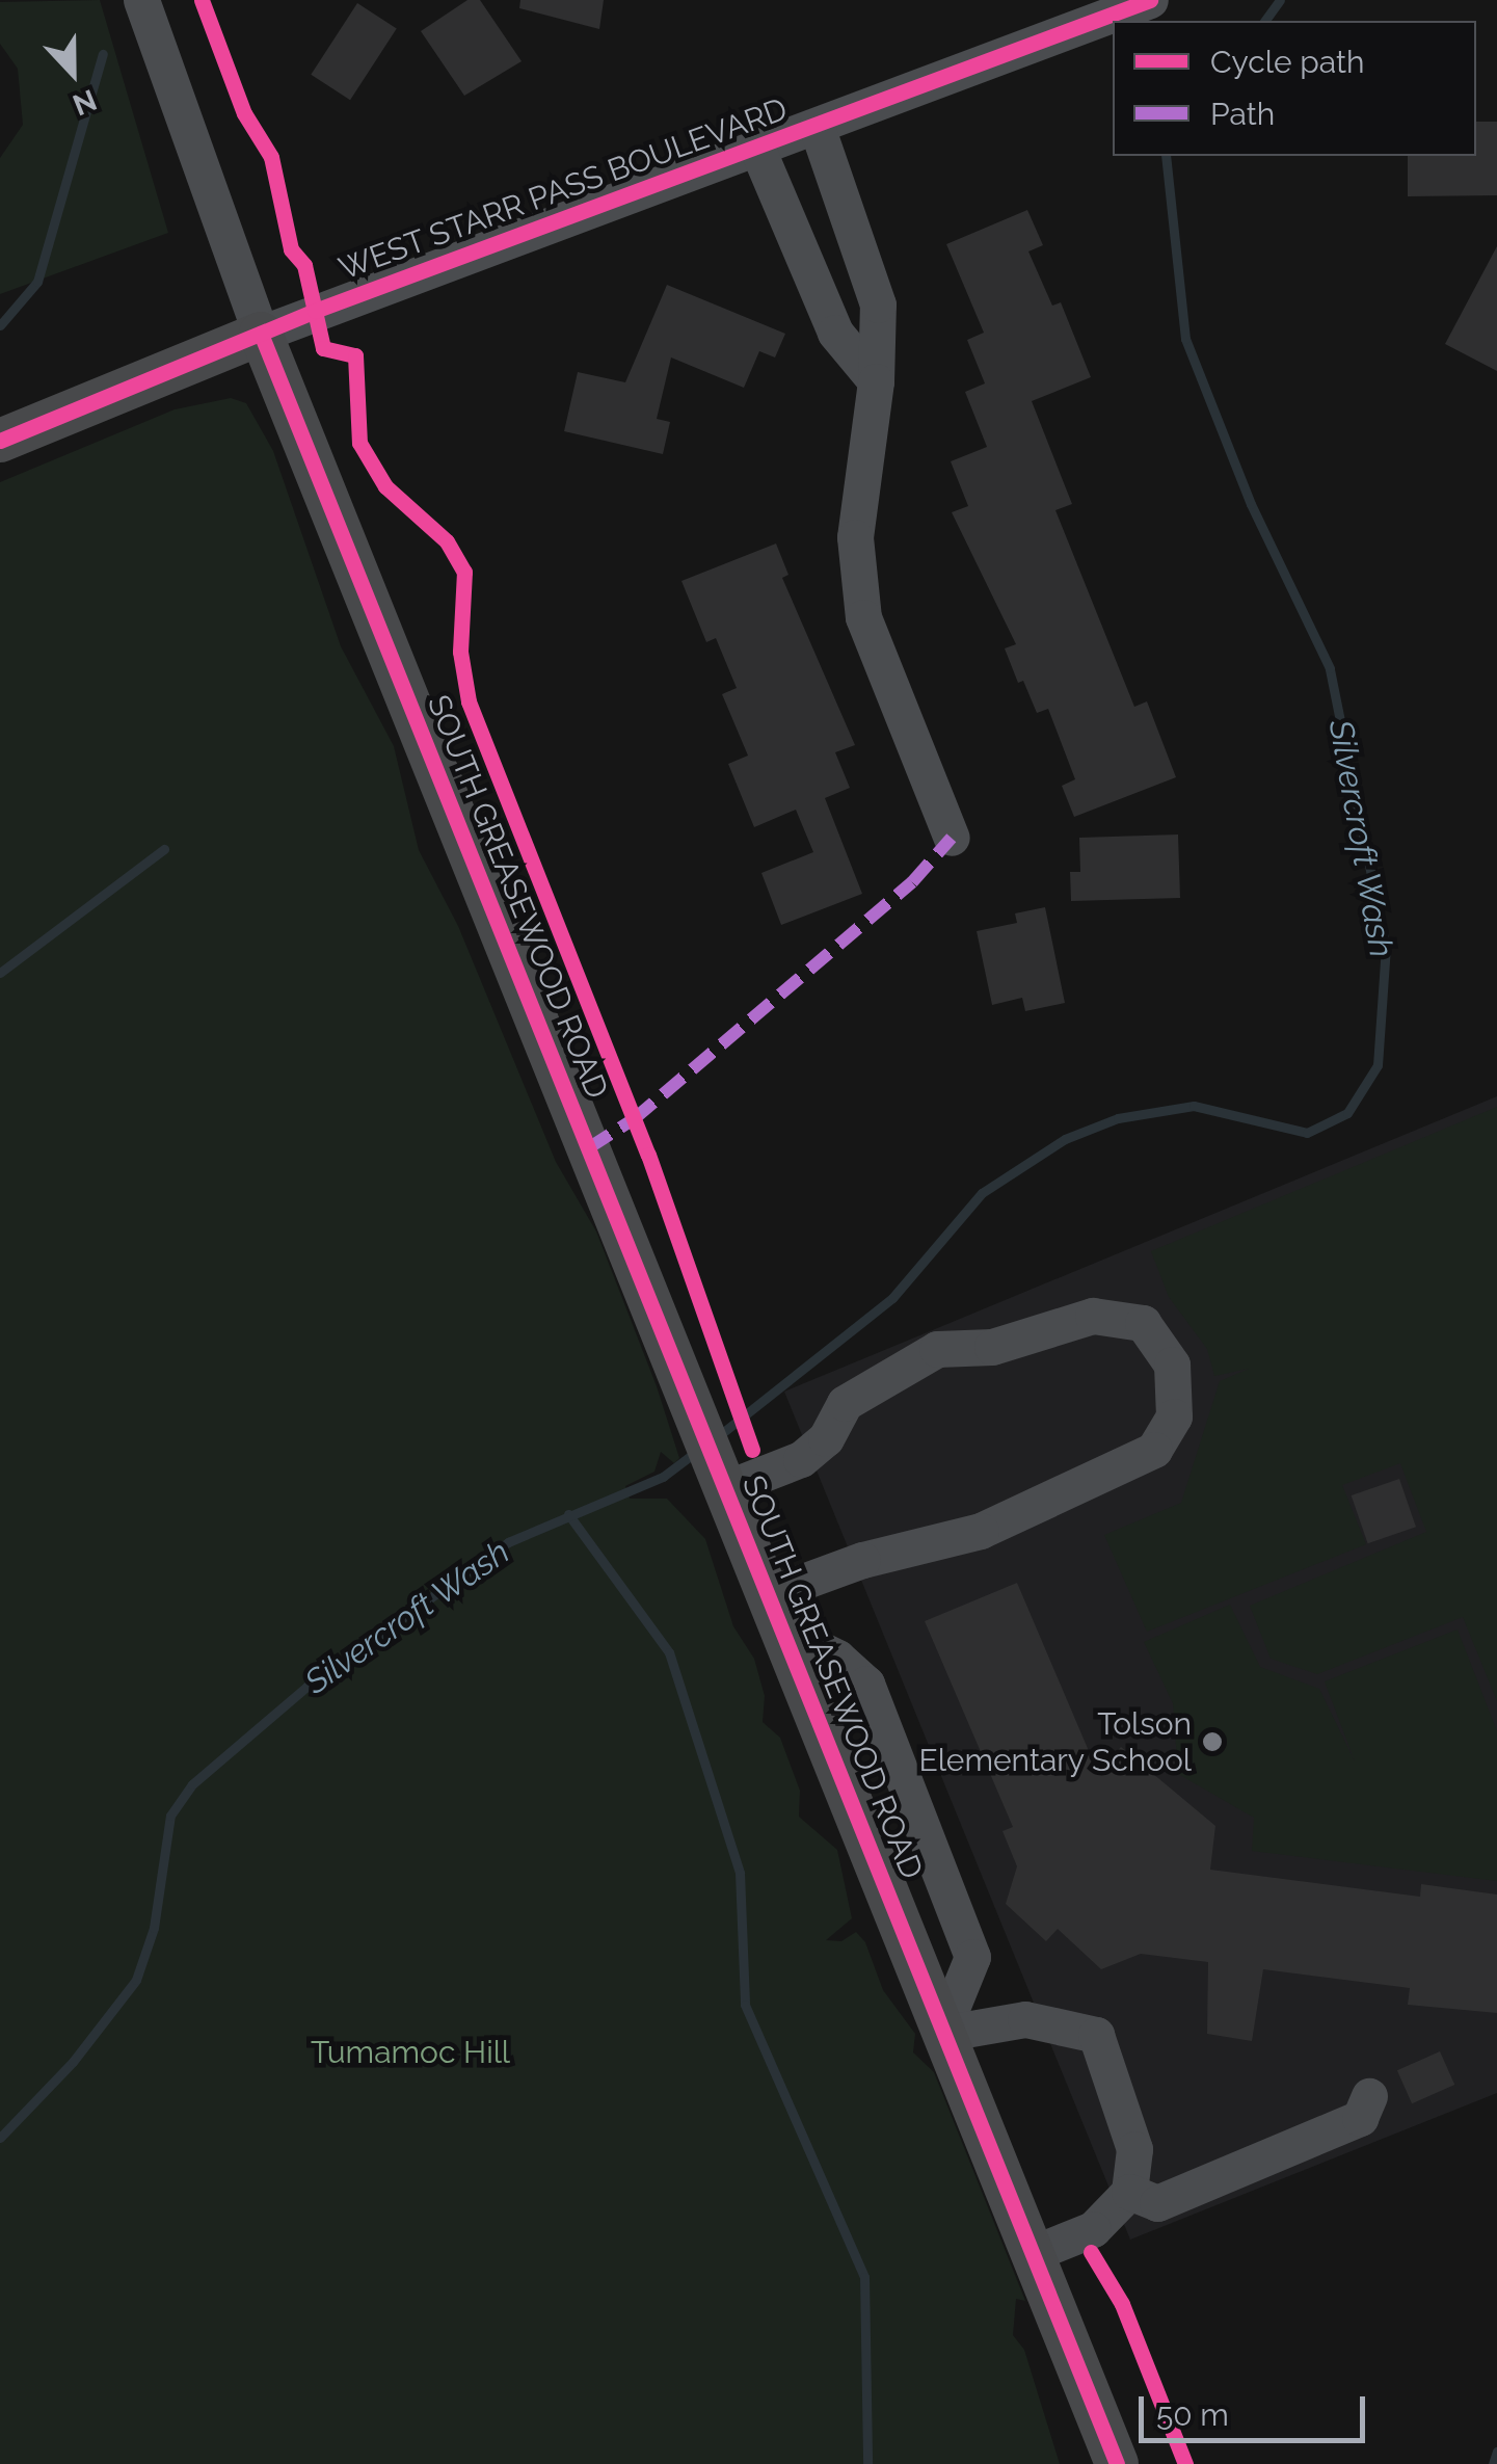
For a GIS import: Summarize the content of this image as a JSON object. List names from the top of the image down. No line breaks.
{"streets":{"main road":["WEST STARR PASS BOULEVARD","SOUTH GREASEWOOD ROAD"]},"crossings":[["WEST STARR PASS BOULEVARD","SOUTH GREASEWOOD ROAD"]],"water":["Silvercroft Wash"],"parks":["Tumamoc Hill"],"places":["Tolson Elementary School"],"legend":["Cycle path","Path"],"scale_bar":"50 m","north":"bottom"}
